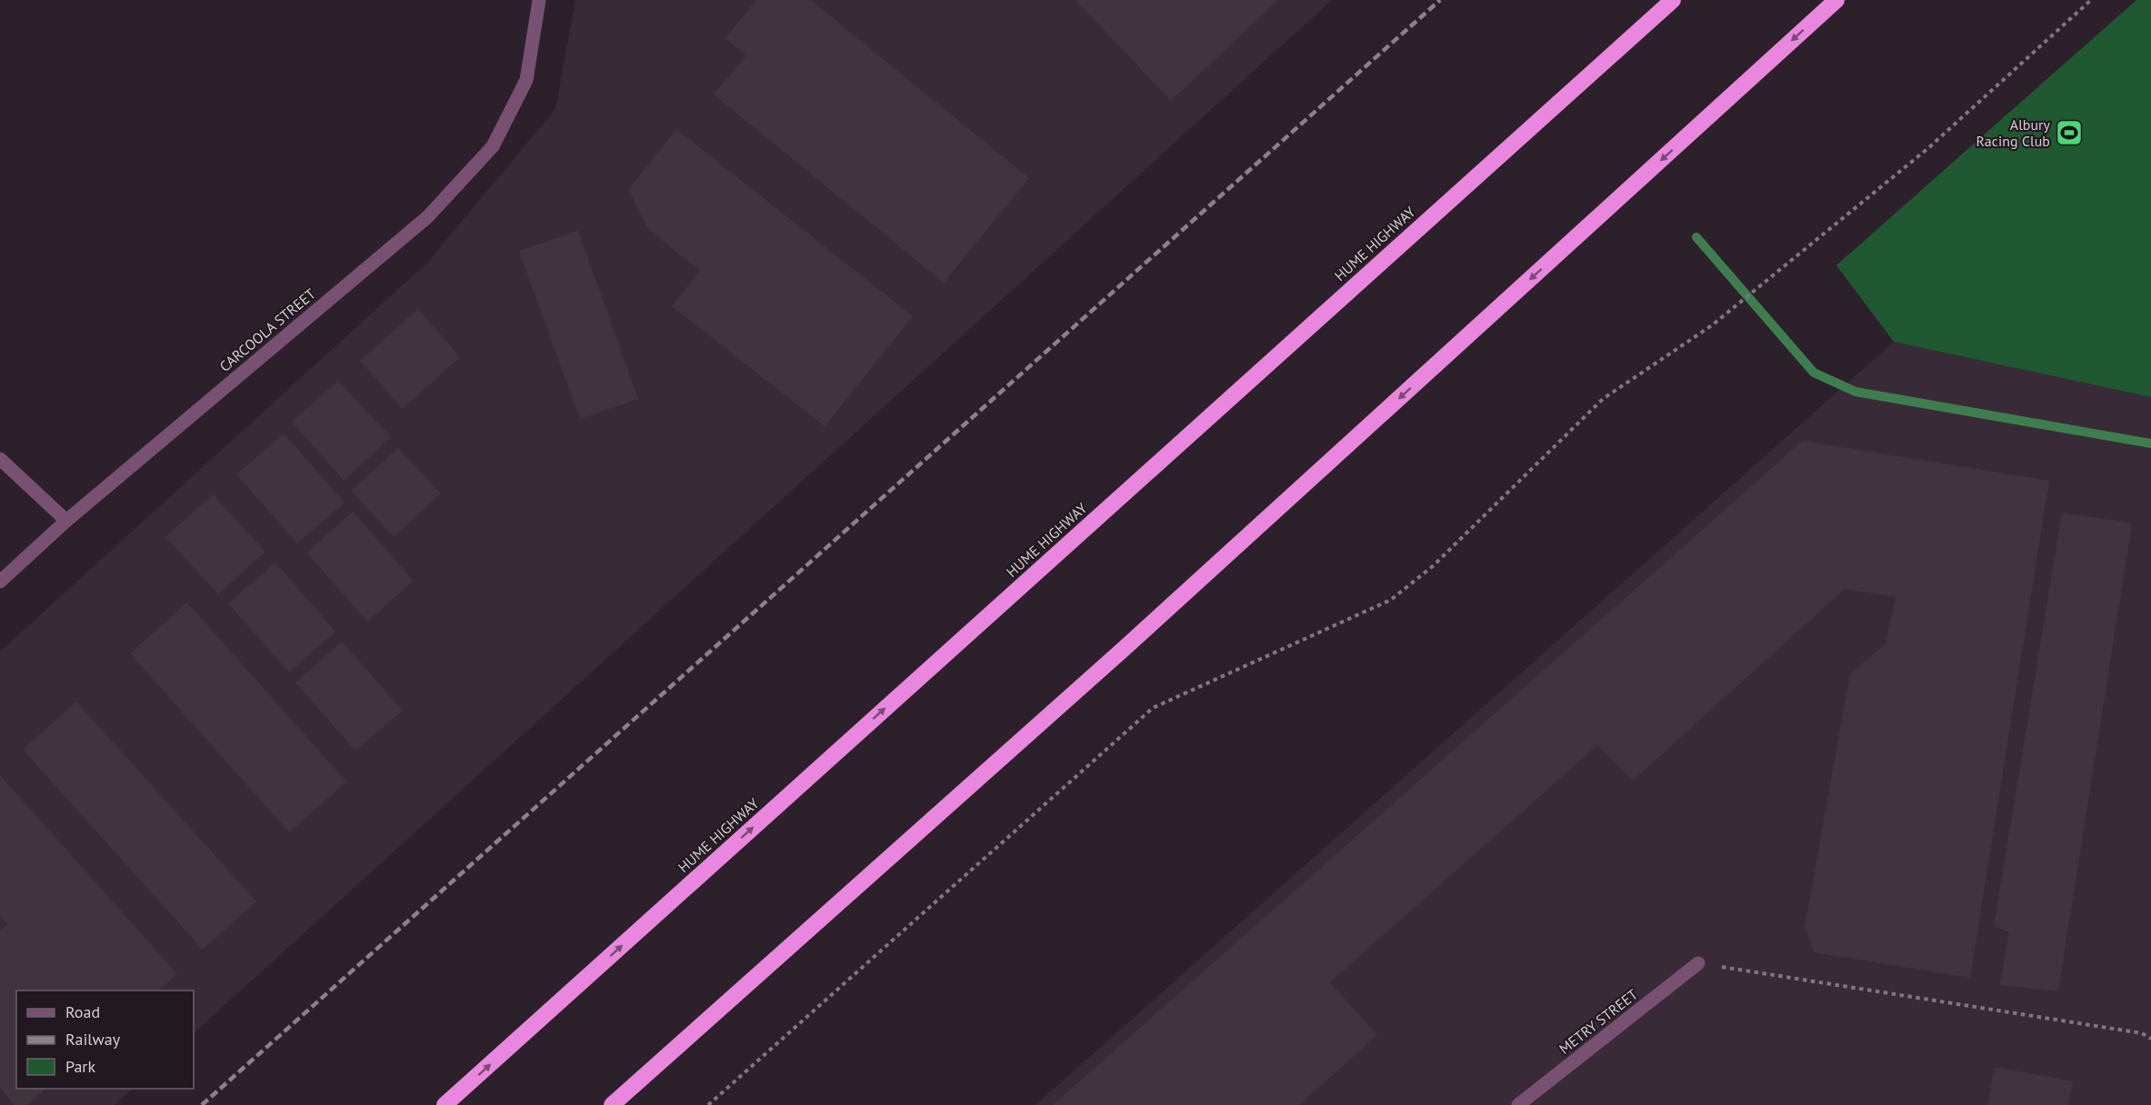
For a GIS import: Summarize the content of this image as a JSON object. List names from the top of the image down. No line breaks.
{"streets":{"highway":["HUME HIGHWAY"],"street":["CARCOOLA STREET","METRY STREET"]},"places":{"sports":["Albury Racing Club"]},"legend":["Road","Railway","Park"]}
